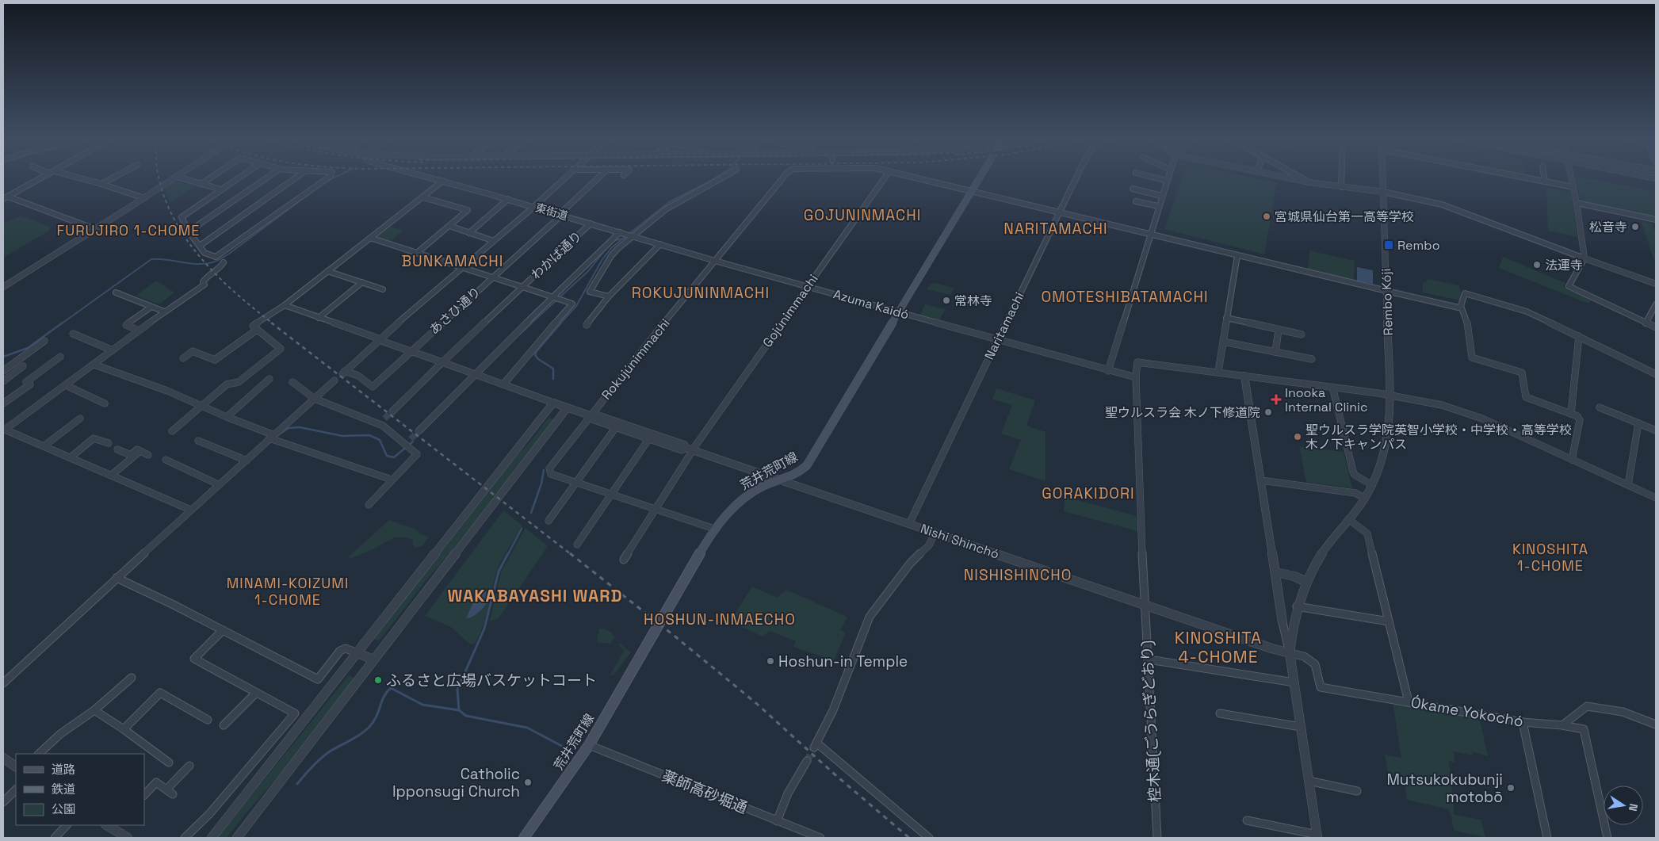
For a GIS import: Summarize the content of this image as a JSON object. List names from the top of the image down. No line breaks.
{"streets":{"main road":["荒井荒町線"],"street":["東街道","わかば通り","Rembo Kóji","Azuma Kaidó","あさひ通り","Gojúnimmachi","Naritamachi","Rokujúnimmachi","Nishi Shinchó","Ókame Yokochó","椌木通(ごうらぎどおり)","薬師高砂堀通"]},"crossings":[["東街道","わかば通り"],["東街道","Azuma Kaidó"],["東街道","あさひ通り"],["Rembo Kóji","Rokujúnimmachi"],["Azuma Kaidó","Gojúnimmachi"],["Azuma Kaidó","Naritamachi"],["Azuma Kaidó","Rokujúnimmachi"],["Azuma Kaidó","荒井荒町線"],["Azuma Kaidó","椌木通(ごうらぎどおり)"],["Gojúnimmachi","Nishi Shinchó"],["Naritamachi","Rokujúnimmachi"],["Naritamachi","Nishi Shinchó"],["Rokujúnimmachi","荒井荒町線"],["荒井荒町線","Nishi Shinchó"],["荒井荒町線","薬師高砂堀通"],["Nishi Shinchó","Ókame Yokochó"],["Nishi Shinchó","椌木通(ごうらぎどおり)"]],"districts":["GOJUNINMACHI","NARITAMACHI","FURUJIRO 1-CHOME","BUNKAMACHI","ROKUJUNINMACHI","OMOTESHIBATAMACHI","GORAKIDORI","KINOSHITA 1-CHOME","NISHISHINCHO","MINAMI-KOIZUMI 1-CHOME","WAKABAYASHI WARD","HOSHUN-INMAECHO","KINOSHITA 4-CHOME"],"places":{"other":["宮城県仙台第一高等学校","松音寺","法運寺","常林寺","聖ウルスラ会 木ノ下修道院","聖ウルスラ学院英智小学校・中学校・高等学校 木ノ下キャンパス","Hoshun-in Temple","ふるさと広場バスケットコート","Catholic Ipponsugi Church","Mutsukokubunji motobō"],"transit":["Rembo"],"health":["Inooka Internal Clinic"]},"legend":["道路","鉄道","公園"],"north":"right"}
